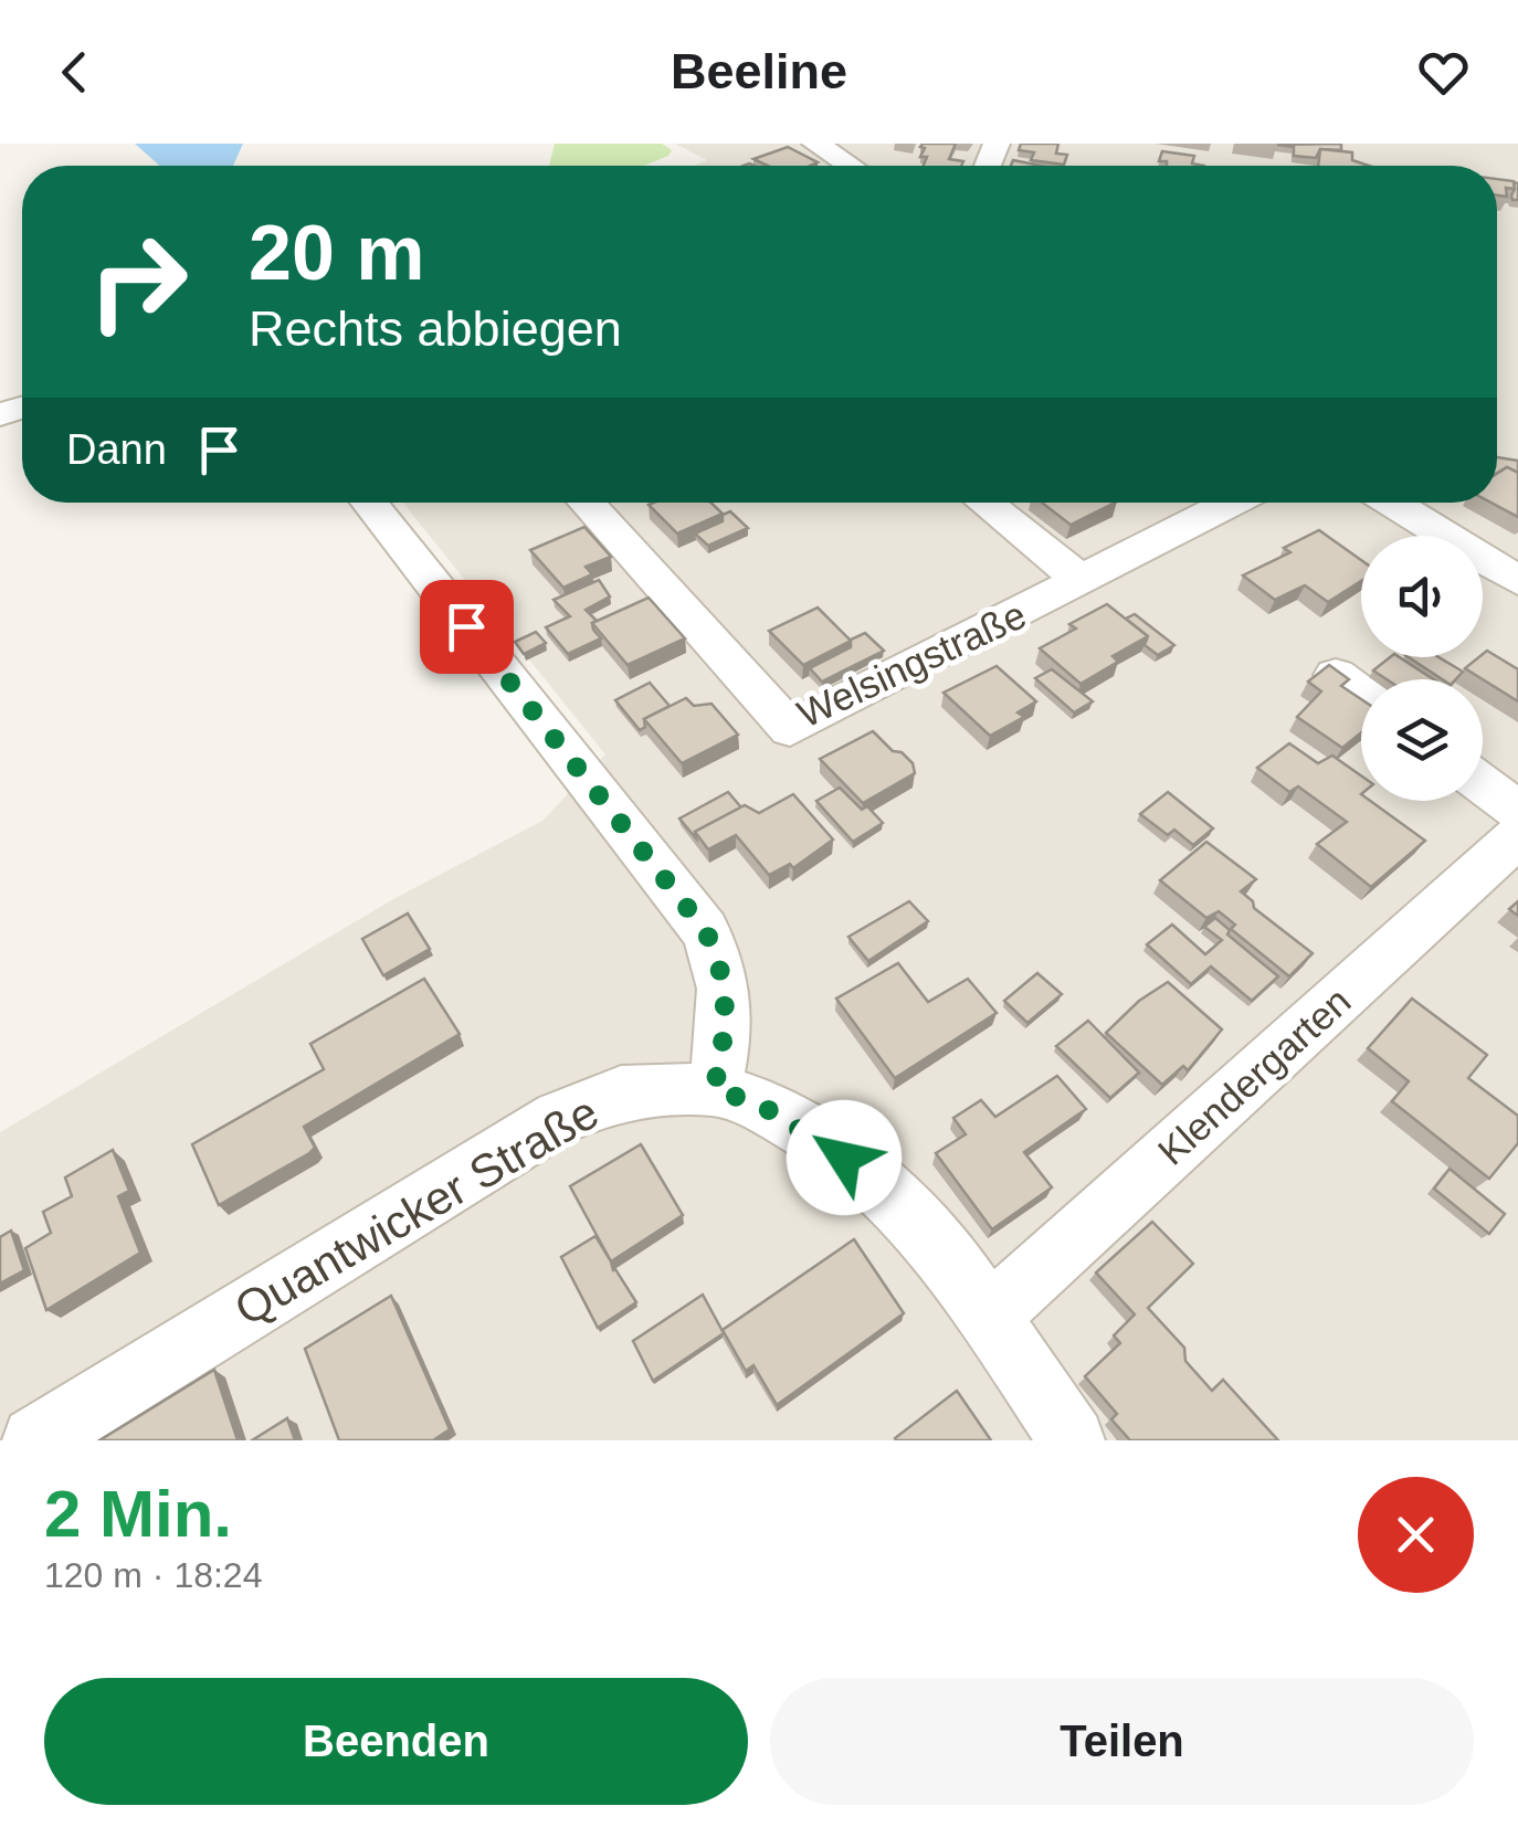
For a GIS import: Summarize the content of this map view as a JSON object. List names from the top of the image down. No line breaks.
{"streets":{"street":["Welsingstraße","Klendergarten","Quantwicker Straße"]},"crossings":[["Klendergarten","Quantwicker Straße"]],"page":{"header":"Beeline","turn":["20 m","Rechts abbiegen"],"then":"Dann","heading":["2 Min.","120 m · 18:24"],"buttons":["Beenden","Teilen"]}}
